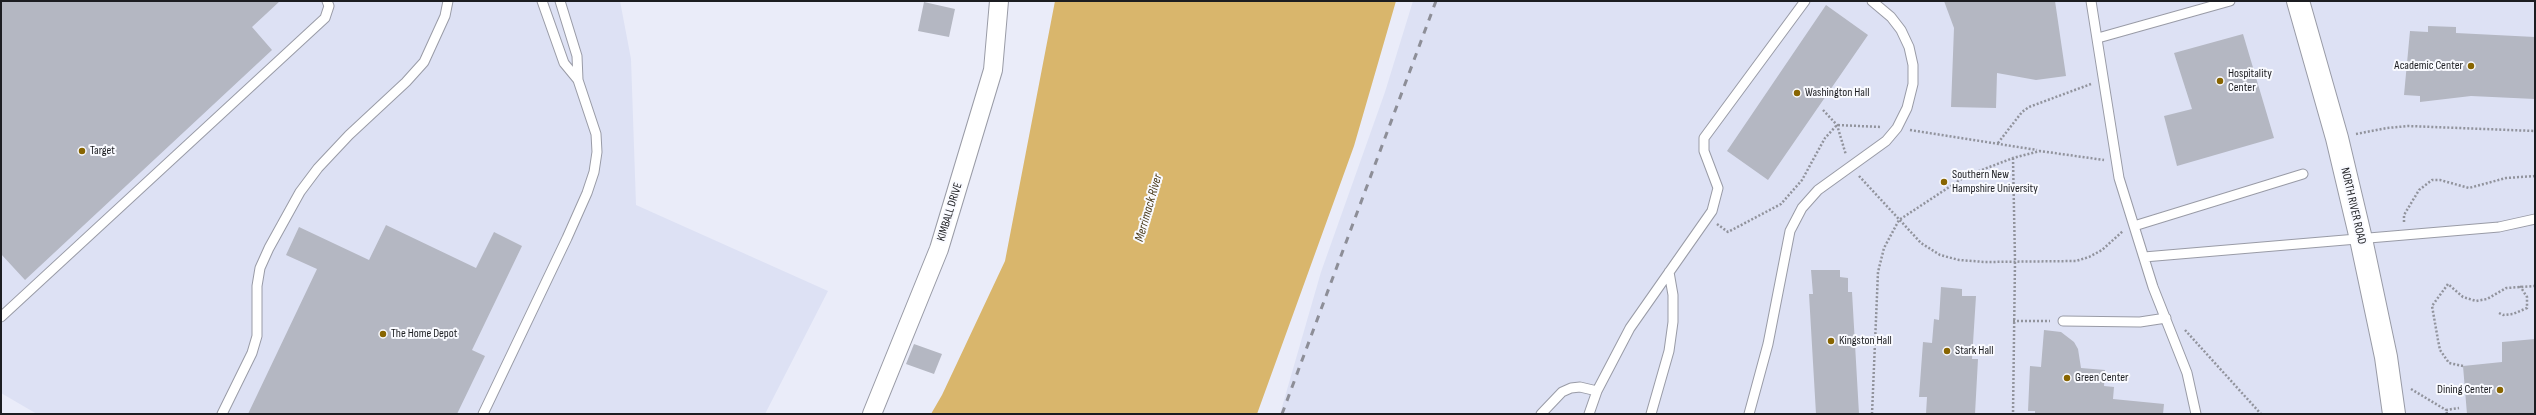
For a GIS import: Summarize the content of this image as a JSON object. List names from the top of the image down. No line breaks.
{"streets":{"street":["NORTH RIVER ROAD","KIMBALL DRIVE"]},"water":["Merrimack River"],"places":["Academic Center","Hospitality Center","Washington Hall","Target","Southern New Hampshire University","The Home Depot","Kingston Hall","Stark Hall","Green Center","Dining Center"]}
